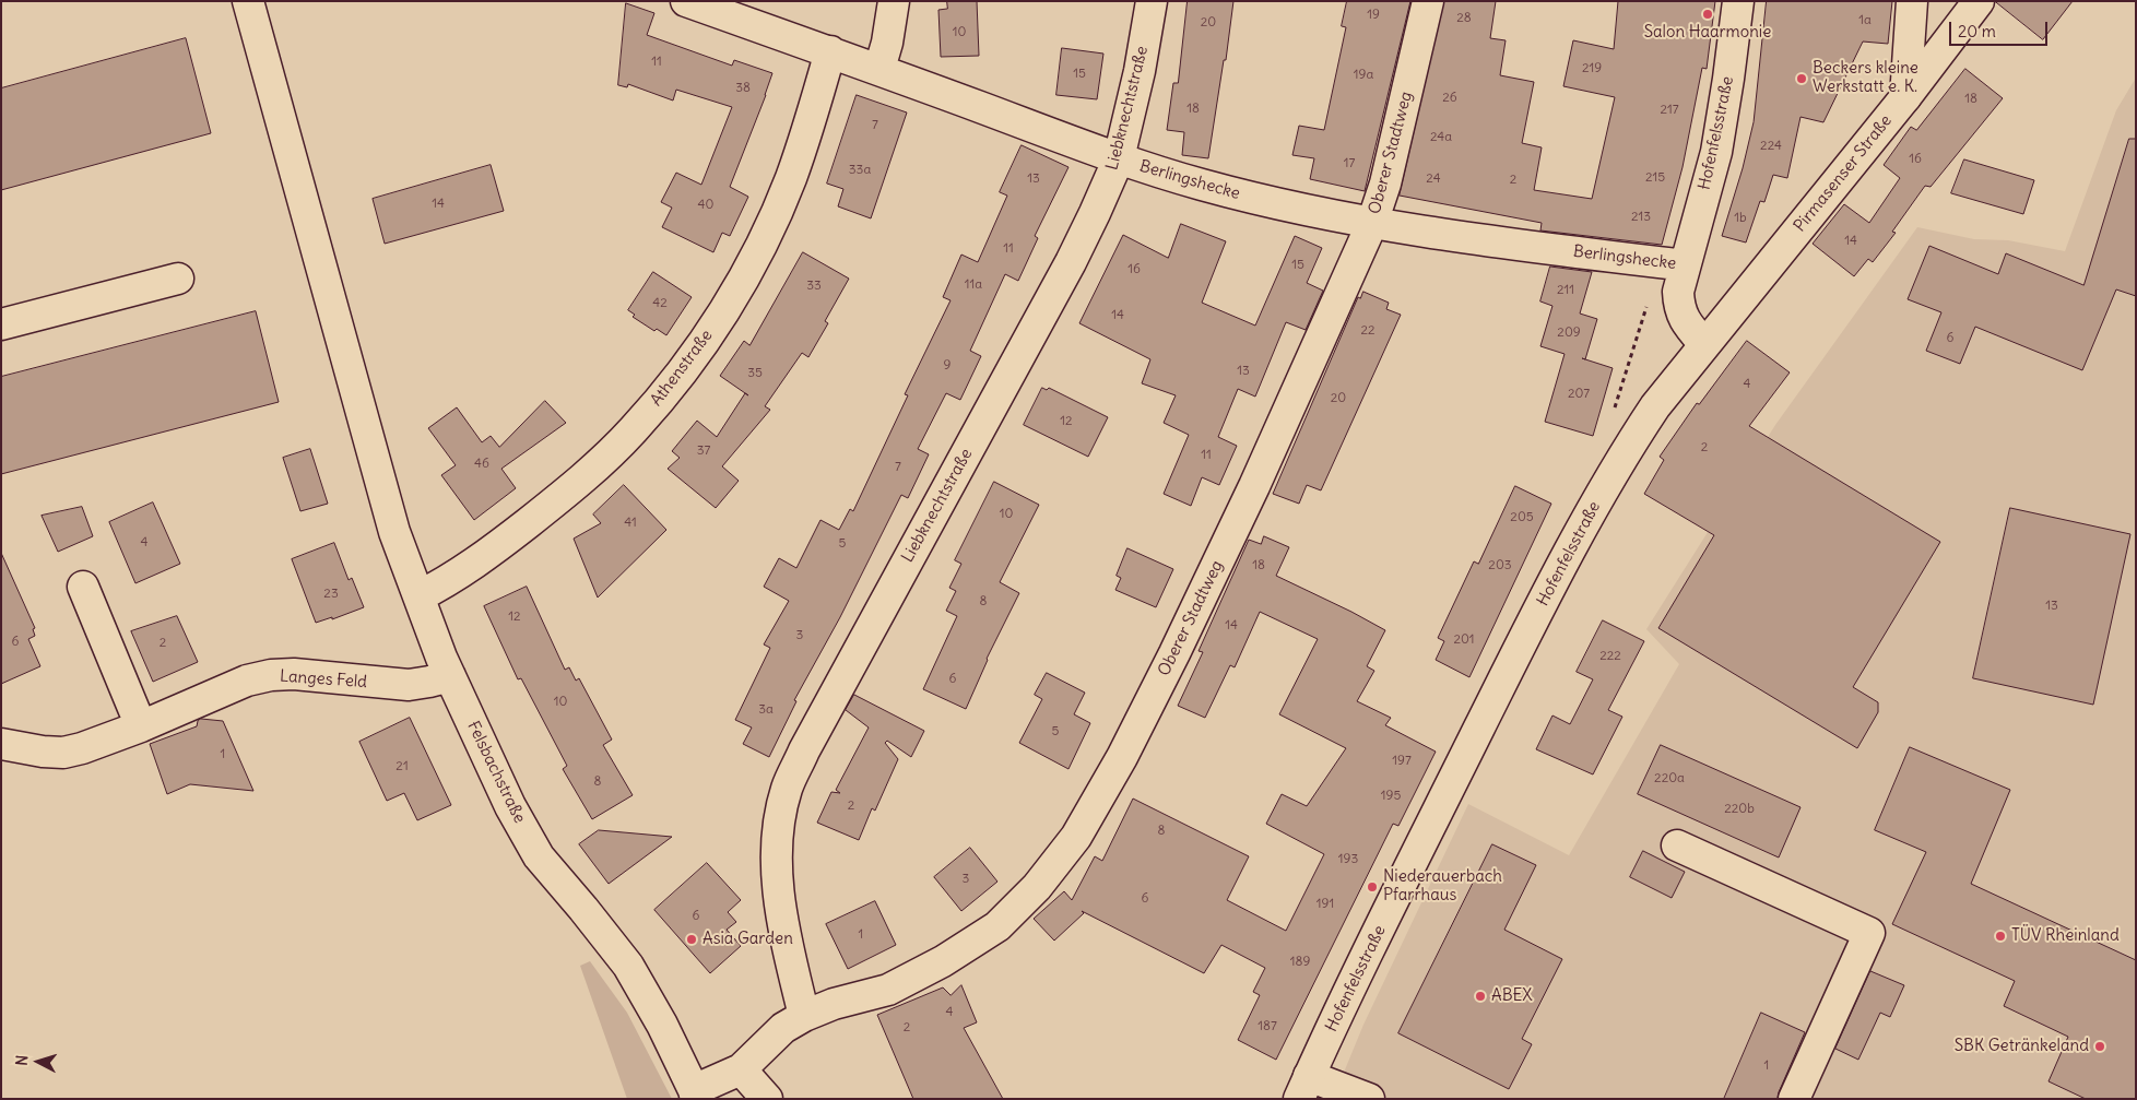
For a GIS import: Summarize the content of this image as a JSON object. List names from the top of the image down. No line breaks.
{"streets":{"street":["Liebknechtstraße","Hofenfelsstraße","Oberer Stadtweg","Pirmasenser Straße","Berlingshecke","Athenstraße","Langes Feld","Felsbachstraße"]},"crossings":[["Liebknechtstraße","Oberer Stadtweg"],["Liebknechtstraße","Berlingshecke"],["Hofenfelsstraße","Pirmasenser Straße"],["Hofenfelsstraße","Berlingshecke"],["Oberer Stadtweg","Berlingshecke"],["Oberer Stadtweg","Felsbachstraße"],["Berlingshecke","Athenstraße"],["Athenstraße","Felsbachstraße"],["Langes Feld","Felsbachstraße"]],"places":["Salon Haarmonie","Beckers kleine Werkstatt e. K.","Niederauerbach Pfarrhaus","TÜV Rheinland","Asia Garden","ABEX","SBK Getränkeland"],"house_numbers":["19","28","1a","20","10","11","219","15","19a","38","26","18","18","217","7","24a","224","16","17","33a","215","13","24","2","14","40","213","1b","14","11","15","16","11a","33","211","42","14","22","209","6","9","13","35","4","207","20","12","2","37","11","46","7","10","205","41","4","5","18","203","23","8","13","12","14","3","201","6","2","222","6","10","3a","5","1","197","21","220a","8","195","2","220b","8","193","3","6","191","6","1","189","4","187","2","1"],"scale_bar":"20 m","north":"left"}
